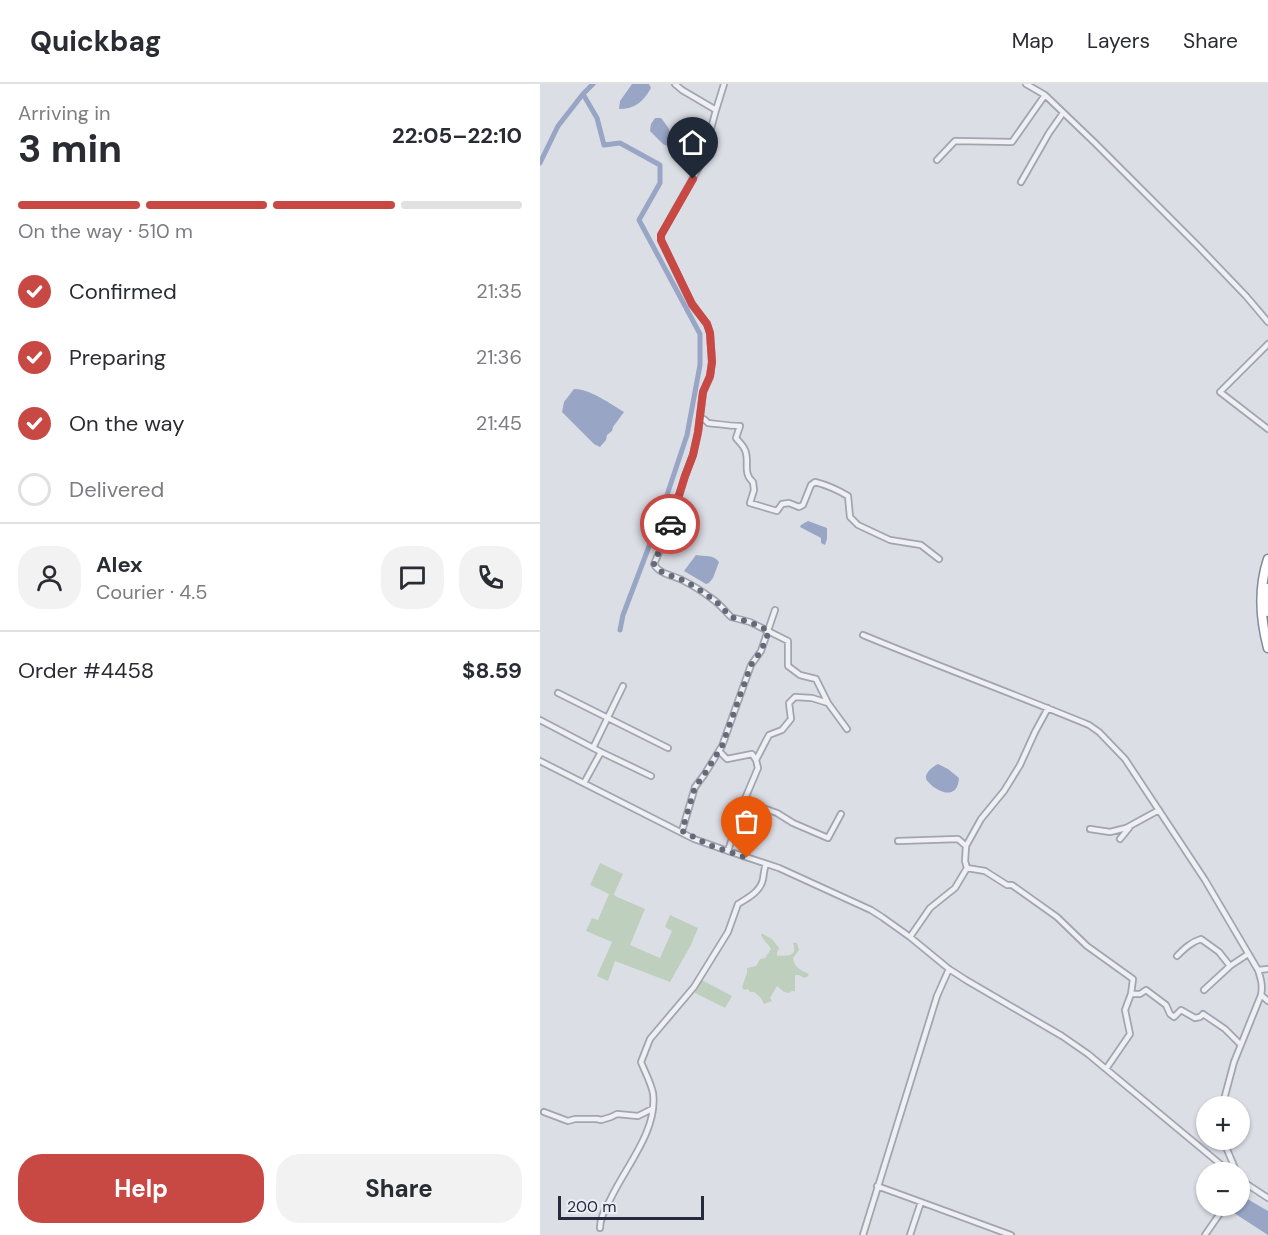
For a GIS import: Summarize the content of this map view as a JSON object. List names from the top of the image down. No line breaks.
{"scale_bar":"200 m","page":{"header":"Quickbag","nav":["Map","Layers","Share"],"heading":["3 min","Arriving in","22:05–22:10"],"panel":["Alex","Courier · 4.5","Order #4458","$8.59"],"bar":"On the way · 510 m","list":[["Confirmed","21:35"],["Preparing","21:36"],["On the way","21:45"],"Delivered"],"map_buttons":["+","−"],"buttons":["Help","Share"],"scale":"200 m"}}
